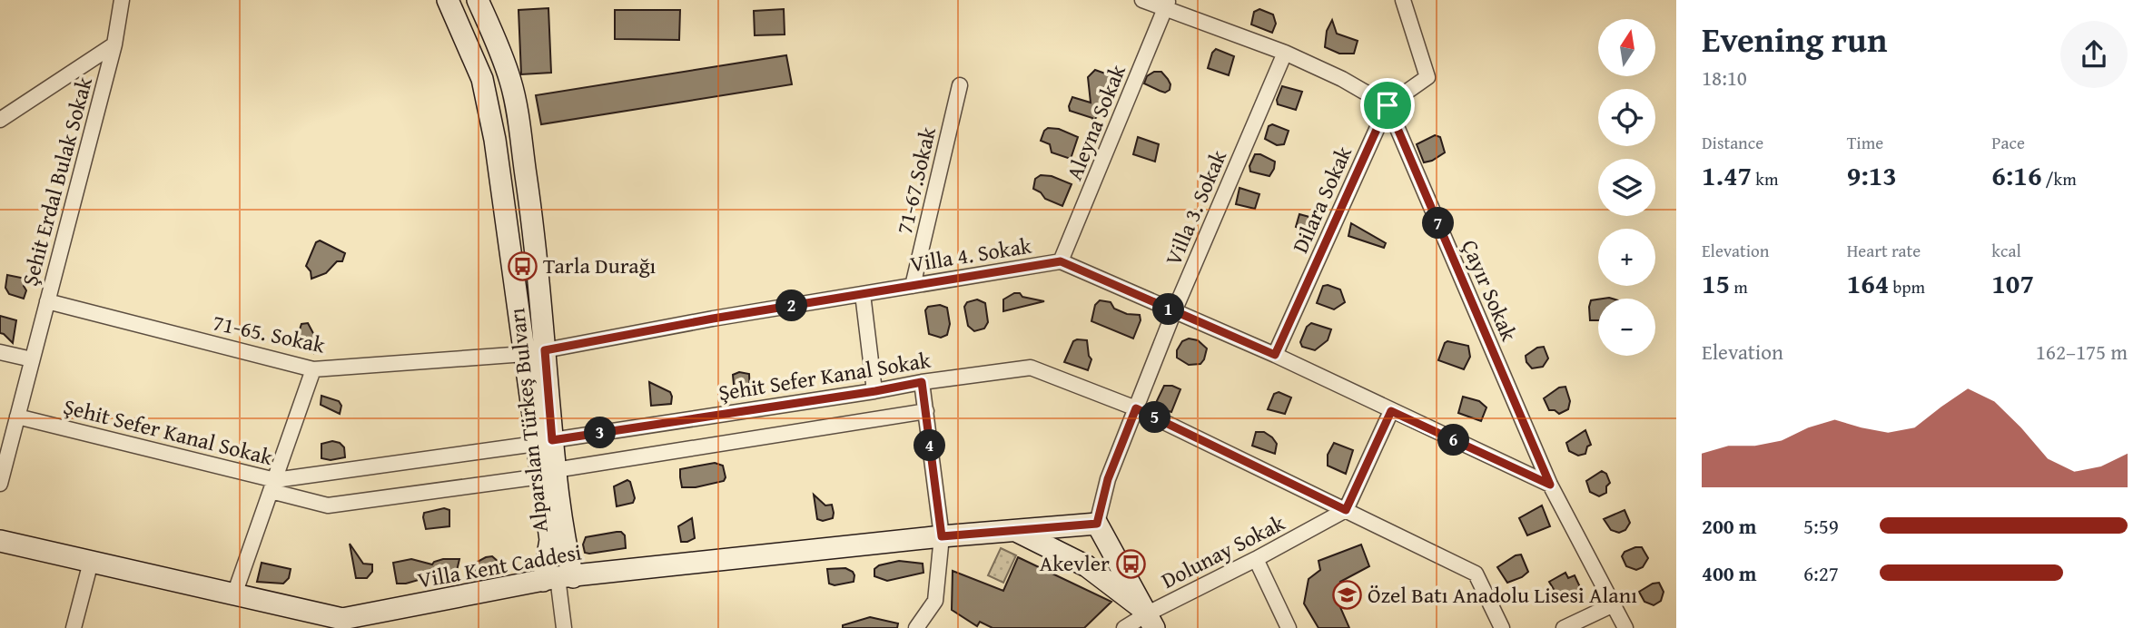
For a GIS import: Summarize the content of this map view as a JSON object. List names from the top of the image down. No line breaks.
{"streets":{"street":["Aleyna Sokak","71-67.Sokak","Şehit Erdal Bulak Sokak","Dilara Sokak","Villa 3. Sokak","Villa 4. Sokak","Çayır Sokak","71-65. Sokak","Şehit Sefer Kanal Sokak","Alparslan Türkeş Bulvarı","Dolunay Sokak","Villa Kent Caddesi"]},"crossings":[["Aleyna Sokak","Villa 4. Sokak"],["71-67.Sokak","Villa 4. Sokak"],["Şehit Erdal Bulak Sokak","71-65. Sokak"],["Şehit Erdal Bulak Sokak","Şehit Sefer Kanal Sokak"],["Dilara Sokak","Villa 4. Sokak"],["Dilara Sokak","Çayır Sokak"],["Villa 3. Sokak","Villa 4. Sokak"],["Villa 3. Sokak","Şehit Sefer Kanal Sokak"],["Villa 3. Sokak","Villa Kent Caddesi"],["Villa 4. Sokak","Çayır Sokak"],["Villa 4. Sokak","71-65. Sokak"],["Villa 4. Sokak","Alparslan Türkeş Bulvarı"],["71-65. Sokak","Alparslan Türkeş Bulvarı"],["Şehit Sefer Kanal Sokak","Alparslan Türkeş Bulvarı"],["Şehit Sefer Kanal Sokak","Dolunay Sokak"],["Alparslan Türkeş Bulvarı","Villa Kent Caddesi"]],"places":{"bus stop":["Tarla Durağı","Akevler"],"school or university":["Özel Batı Anadolu Lisesi Alanı"]},"north":"top","page":{"heading":["Evening run","18:10"],"map_buttons":["+","−"],"stats":[["Distance","1.47 km"],["Time","9:13"],["Pace","6:16 /km"],["Elevation","15 m"],["Heart rate","164 bpm"],["kcal","107"]],"pins":["7","2","1","5","3","6","4"],"chart":["Elevation","162–175 m"],"list":[{"name":"200 m","note":"5:59"},{"name":"400 m","note":"6:27"}]}}
